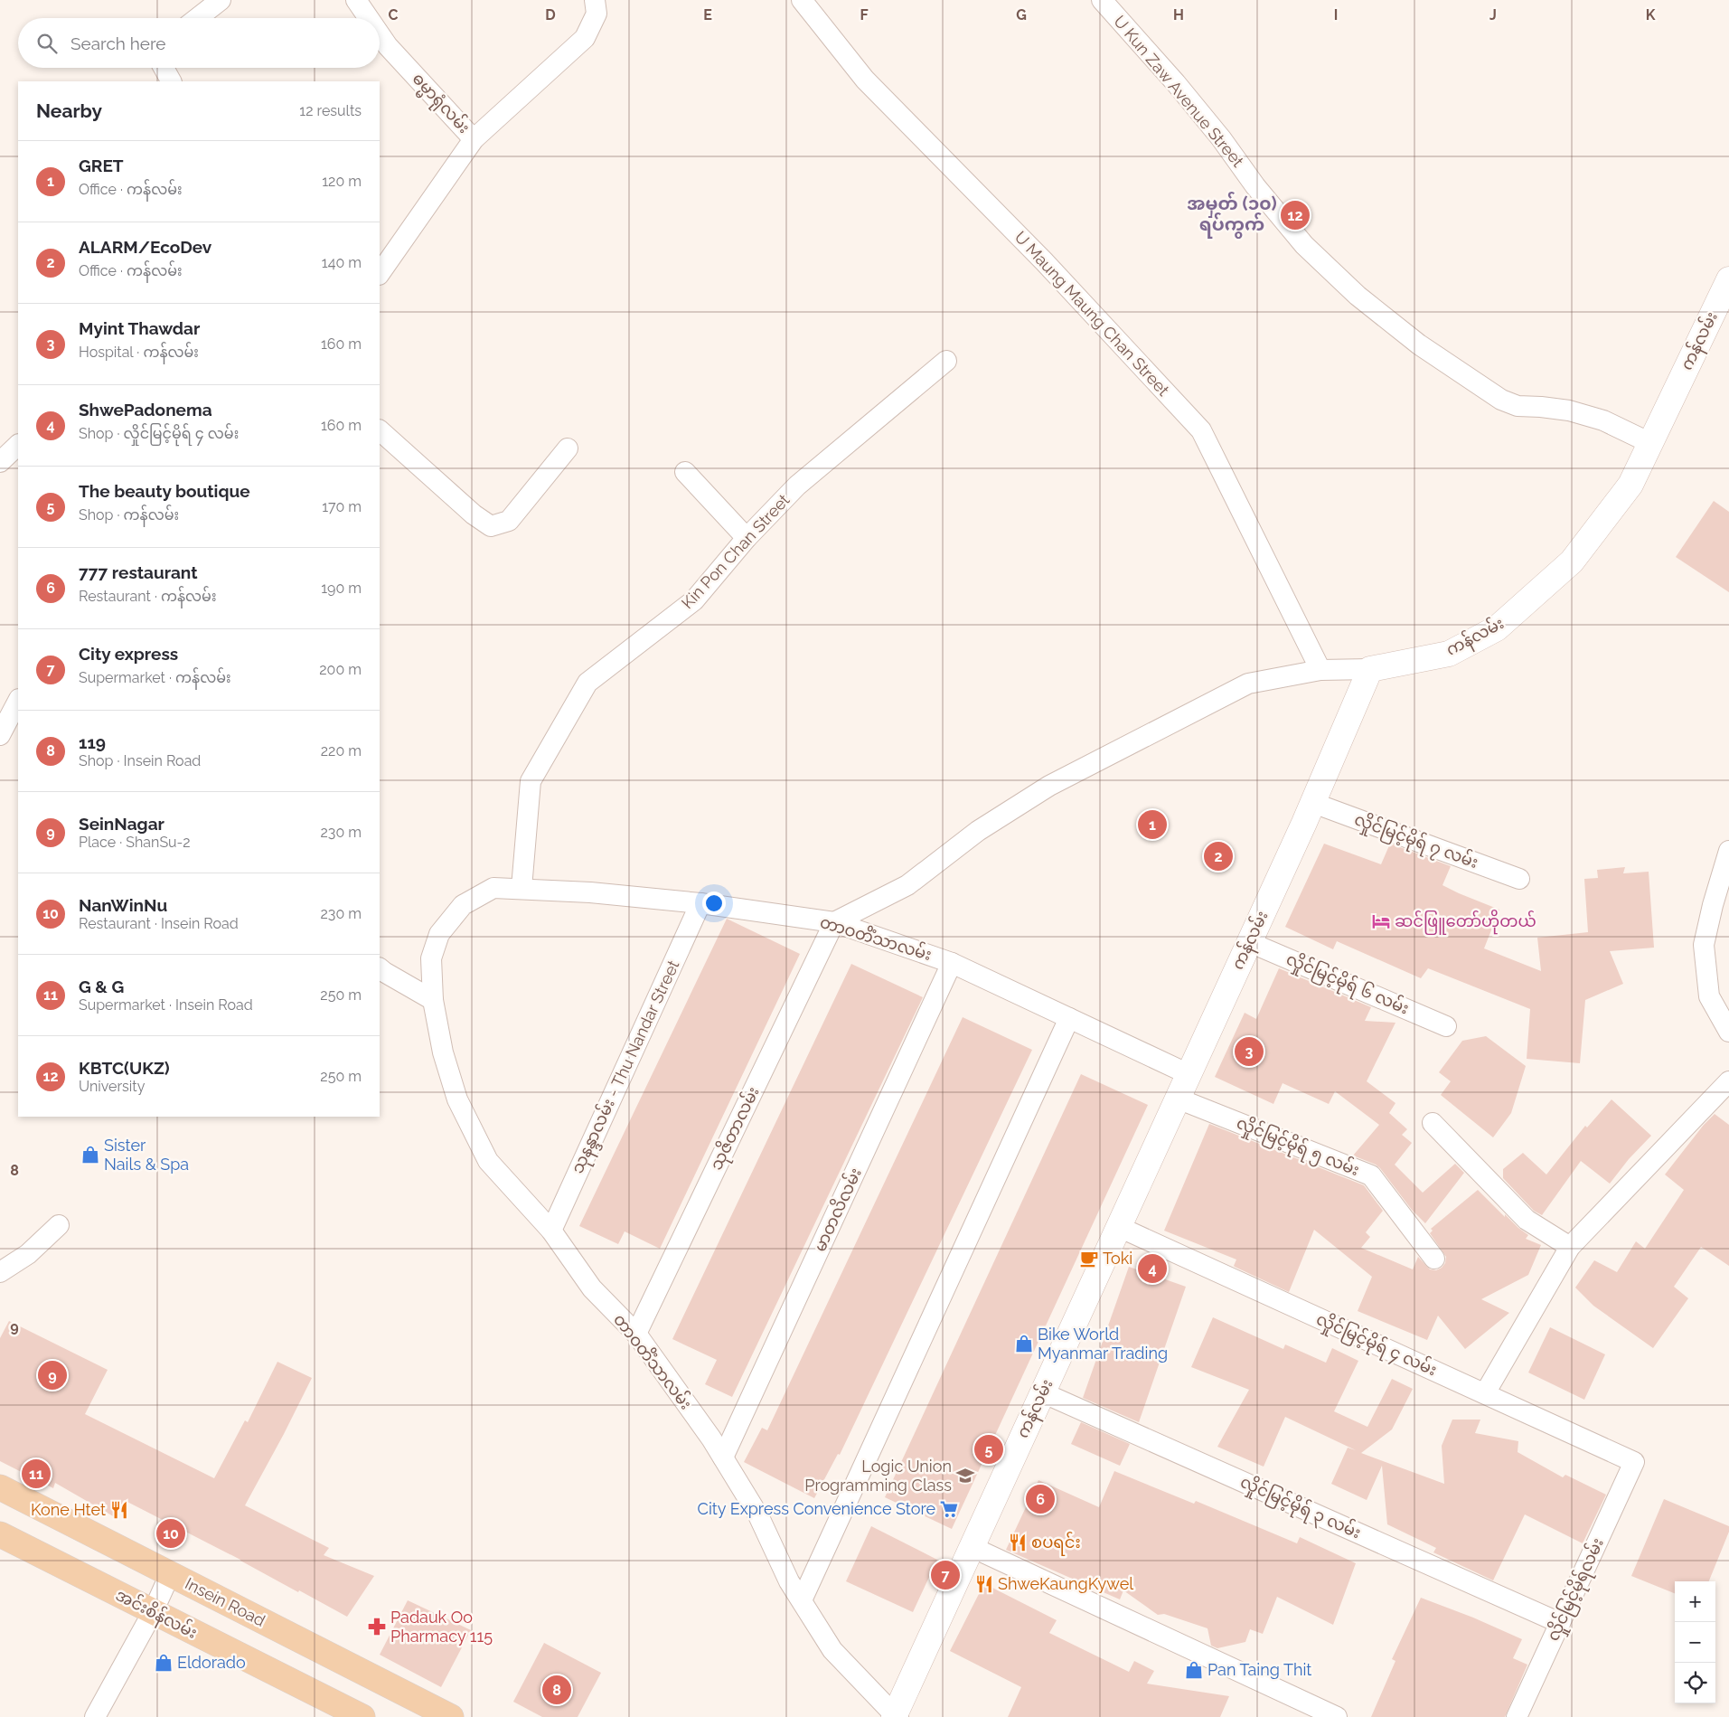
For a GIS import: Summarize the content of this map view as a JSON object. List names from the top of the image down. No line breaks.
{"streets":{"main road":["ကန်လမ်း","Insein Road","အင်းစိန်လမ်း"],"street":["U Kun Zaw Avenue Street","ဓမ္မာရုံလမ်း","U Maung Maung Chan Street","Kin Pon Chan Street","လှိုင်မြင့်မိုရ် ၇ လမ်း","တာဝတိံသာလမ်း","လှိုင်မြင့်မိုရ် ၆ လမ်း","သုနန္ဒာလမ်း - Thu Nandar Street","သုဇိတာလမ်း","လှိုင်မြင့်မိုရ် ၅ လမ်း","မာတလိလမ်း","လှိုင်မြင့်မိုရ် ၄ လမ်း","လှိုင်မြင့်မိုရ် ၃ လမ်း","လှိုင်မြင့်မိုရ်လမ်း"]},"crossings":[["U Kun Zaw Avenue Street","ကန်လမ်း"],["ကန်လမ်း","လှိုင်မြင့်မိုရ် ၇ လမ်း"],["ကန်လမ်း","တာဝတိံသာလမ်း"],["ကန်လမ်း","လှိုင်မြင့်မိုရ် ၆ လမ်း"],["ကန်လမ်း","လှိုင်မြင့်မိုရ် ၅ လမ်း"],["ကန်လမ်း","လှိုင်မြင့်မိုရ် ၄ လမ်း"],["ကန်လမ်း","လှိုင်မြင့်မိုရ် ၃ လမ်း"],["Kin Pon Chan Street","တာဝတိံသာလမ်း"],["တာဝတိံသာလမ်း","သုနန္ဒာလမ်း - Thu Nandar Street"],["တာဝတိံသာလမ်း","သုဇိတာလမ်း"],["တာဝတိံသာလမ်း","မာတလိလမ်း"],["လှိုင်မြင့်မိုရ် ၄ လမ်း","လှိုင်မြင့်မိုရ်လမ်း"],["လှိုင်မြင့်မိုရ် ၃ လမ်း","လှိုင်မြင့်မိုရ်လမ်း"]],"districts":["အမှတ် (၁၀) ရပ်ကွက်"],"places":{"hotel":["ဆင်ဖြူတော်ဟိုတယ်"],"shop":["Sister Nails & Spa","Bike World Myanmar Trading","Eldorado","Pan Taing Thit"],"cafe":["Toki"],"school or university":["Logic Union Programming Class"],"supermarket":["City Express Convenience Store"],"restaurant":["Kone Htet","စပရင်း","ShweKaungKywel"],"pharmacy":["Padauk Oo Pharmacy 115"]},"page":{"search":"Search here","heading":["Nearby","12 results"],"list":[{"mark":"1","name":"GRET","note":"Office · ကန်လမ်း","value":"120 m"},{"mark":"2","name":"ALARM/EcoDev","note":"Office · ကန်လမ်း","value":"140 m"},{"mark":"3","name":"Myint Thawdar","note":"Hospital · ကန်လမ်း","value":"160 m"},{"mark":"4","name":"ShwePadonema","note":"Shop · လှိုင်မြင့်မိုရ် ၄ လမ်း","value":"160 m"},{"mark":"5","name":"The beauty boutique","note":"Shop · ကန်လမ်း","value":"170 m"},{"mark":"6","name":"777 restaurant","note":"Restaurant · ကန်လမ်း","value":"190 m"},{"mark":"7","name":"City express","note":"Supermarket · ကန်လမ်း","value":"200 m"},{"mark":"8","name":"119","note":"Shop · Insein Road","value":"220 m"},{"mark":"9","name":"SeinNagar","note":"Place · ShanSu-2","value":"230 m"},{"mark":"10","name":"NanWinNu","note":"Restaurant · Insein Road","value":"230 m"},{"mark":"11","name":"G & G","note":"Supermarket · Insein Road","value":"250 m"},{"mark":"12","name":"KBTC(UKZ)","note":"University","value":"250 m"}],"pins":["12","1","2","3","4","9","5","11","6","10","7","8"],"map_buttons":["+","−"]},"grid":{"columns":["C","D","E","F","G","H","I","J","K"],"rows":["8","9"]}}
